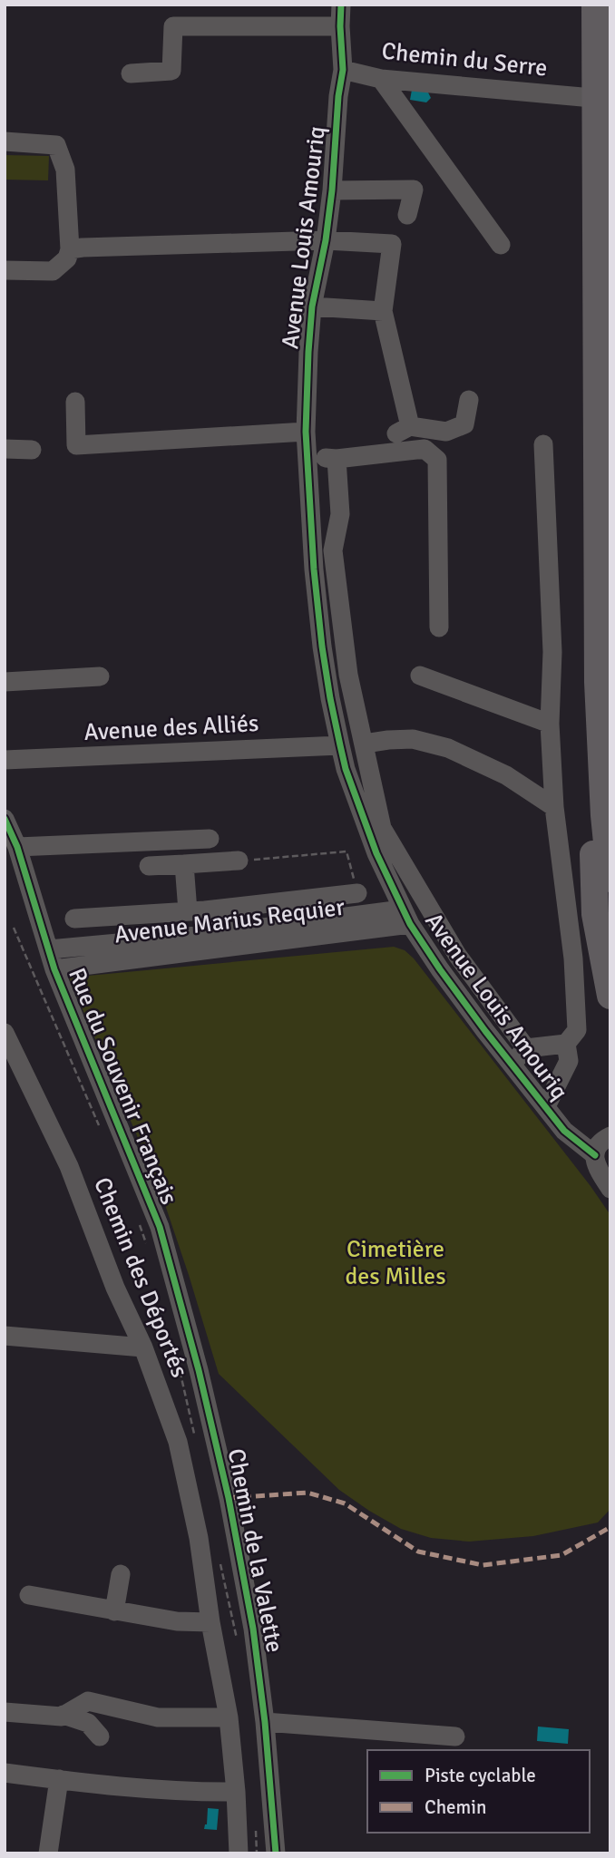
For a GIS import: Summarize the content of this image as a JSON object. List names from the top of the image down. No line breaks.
{"streets":{"street":["Chemin du Serre","Avenue Louis Amouriq","Avenue des Alliés","Avenue Marius Requier","Rue du Souvenir Français","Chemin des Déportés","Chemin de la Valette"]},"crossings":[["Chemin du Serre","Avenue Louis Amouriq"],["Avenue Louis Amouriq","Avenue des Alliés"],["Avenue Louis Amouriq","Avenue Marius Requier"],["Avenue Marius Requier","Rue du Souvenir Français"],["Rue du Souvenir Français","Chemin de la Valette"]],"parks":["Cimetière des Milles"],"legend":["Piste cyclable","Chemin"]}
